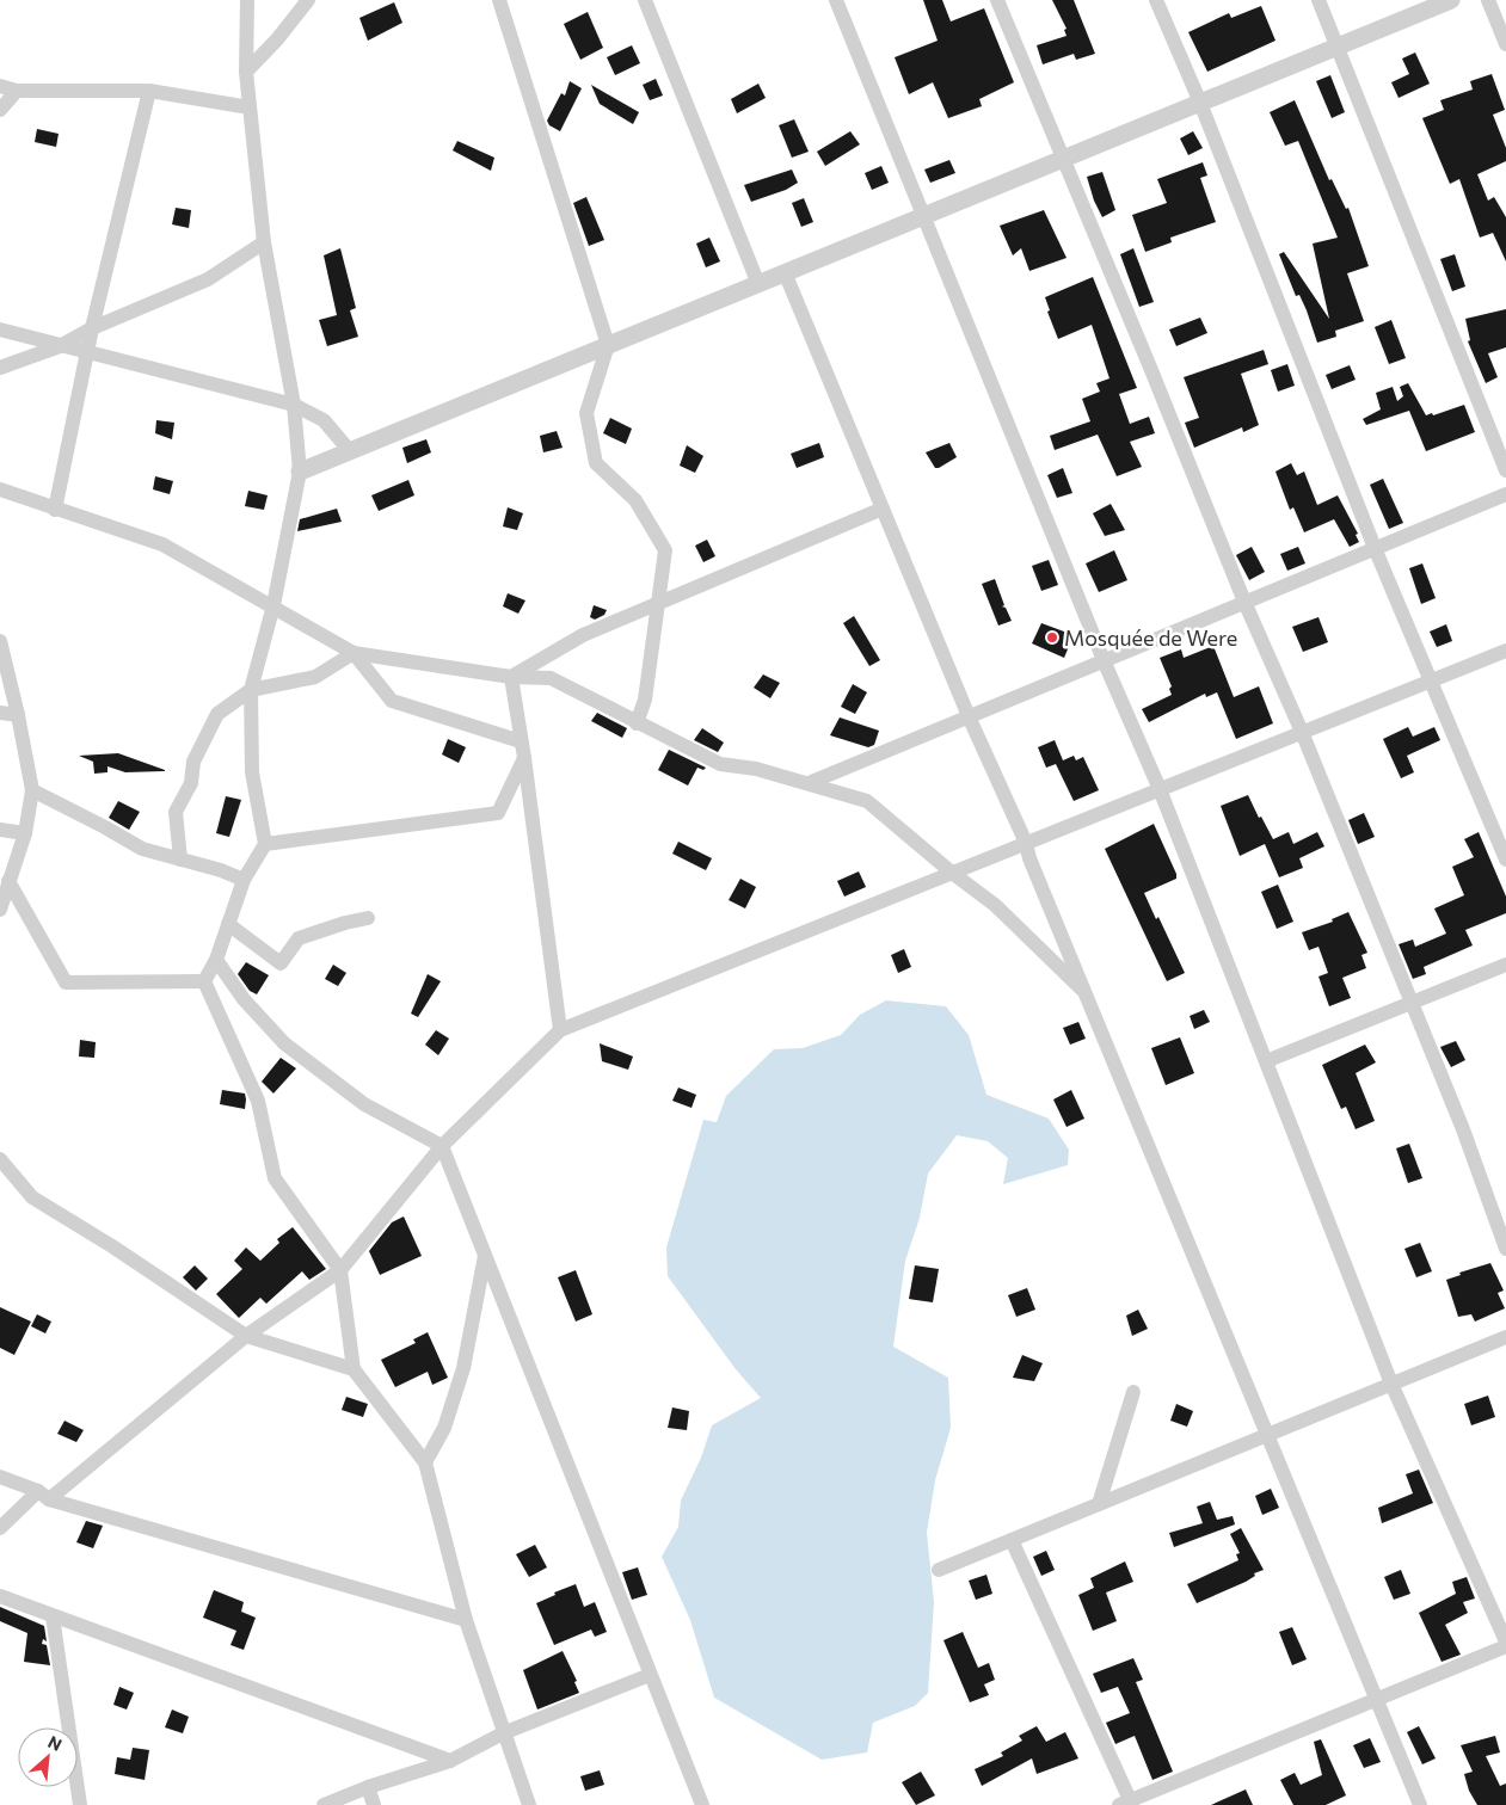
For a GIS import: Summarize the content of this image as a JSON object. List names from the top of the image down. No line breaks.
{"places":["Mosquée de Were"],"north":"top right"}
